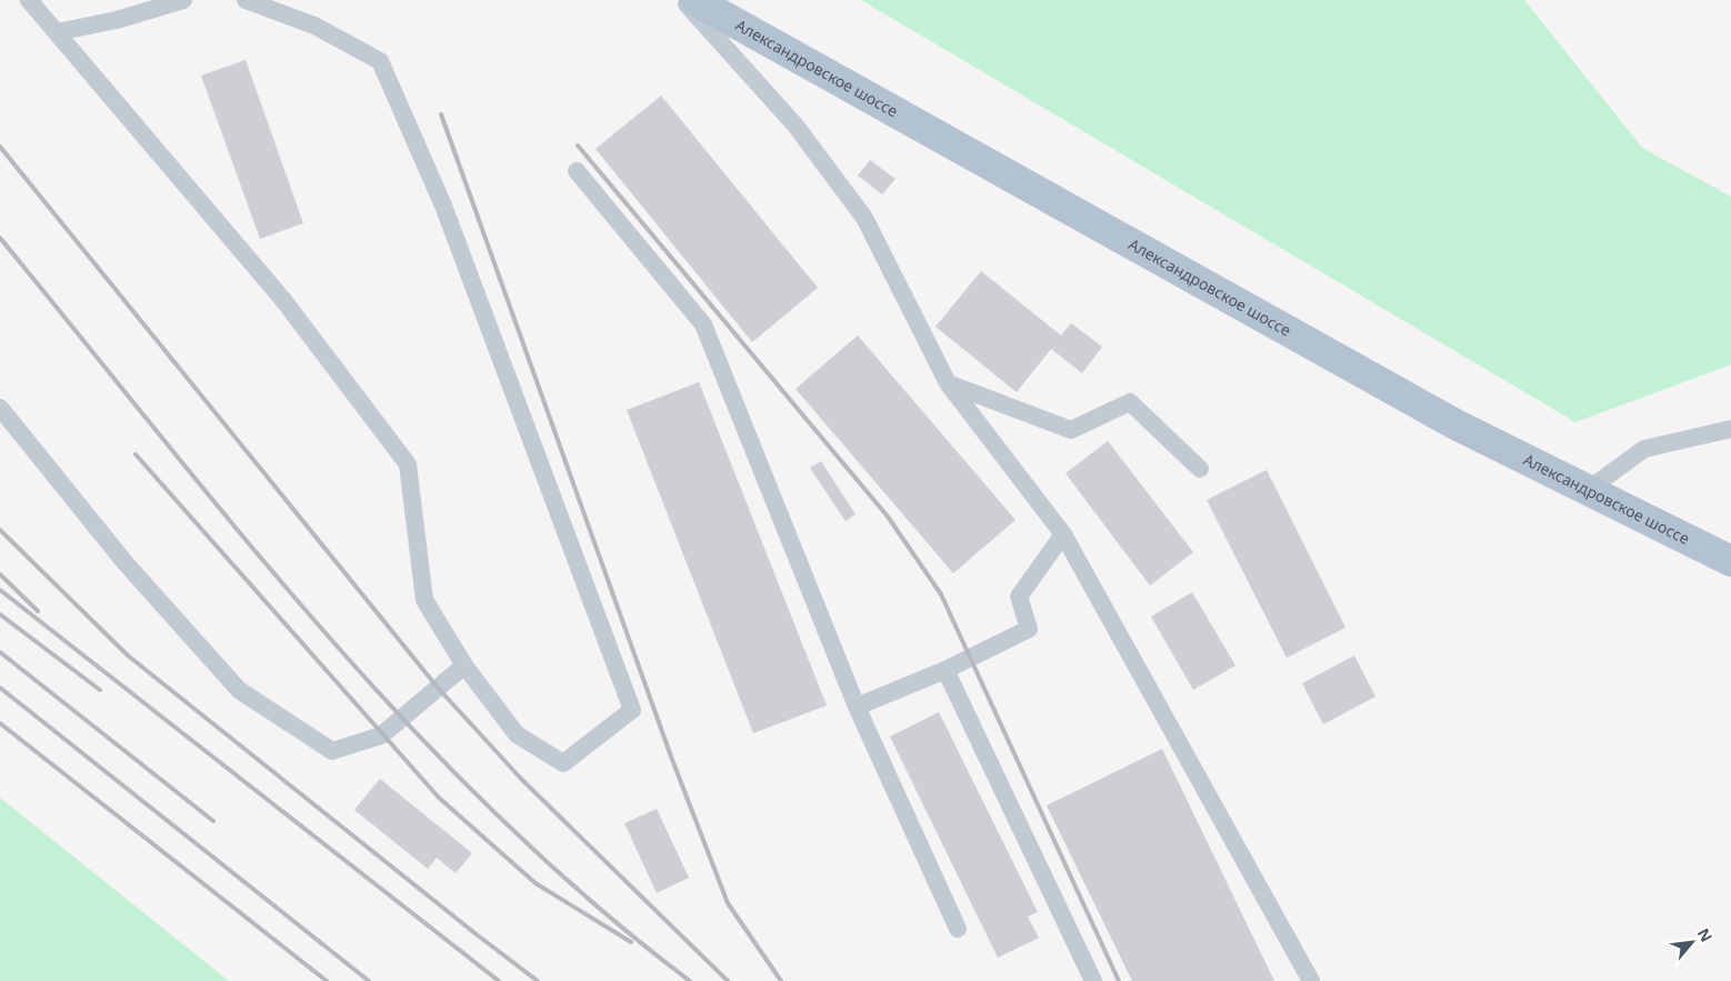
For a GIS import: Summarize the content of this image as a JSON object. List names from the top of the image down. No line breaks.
{"streets":{"main road":["Александровское шоссе"]},"north":"top right"}
